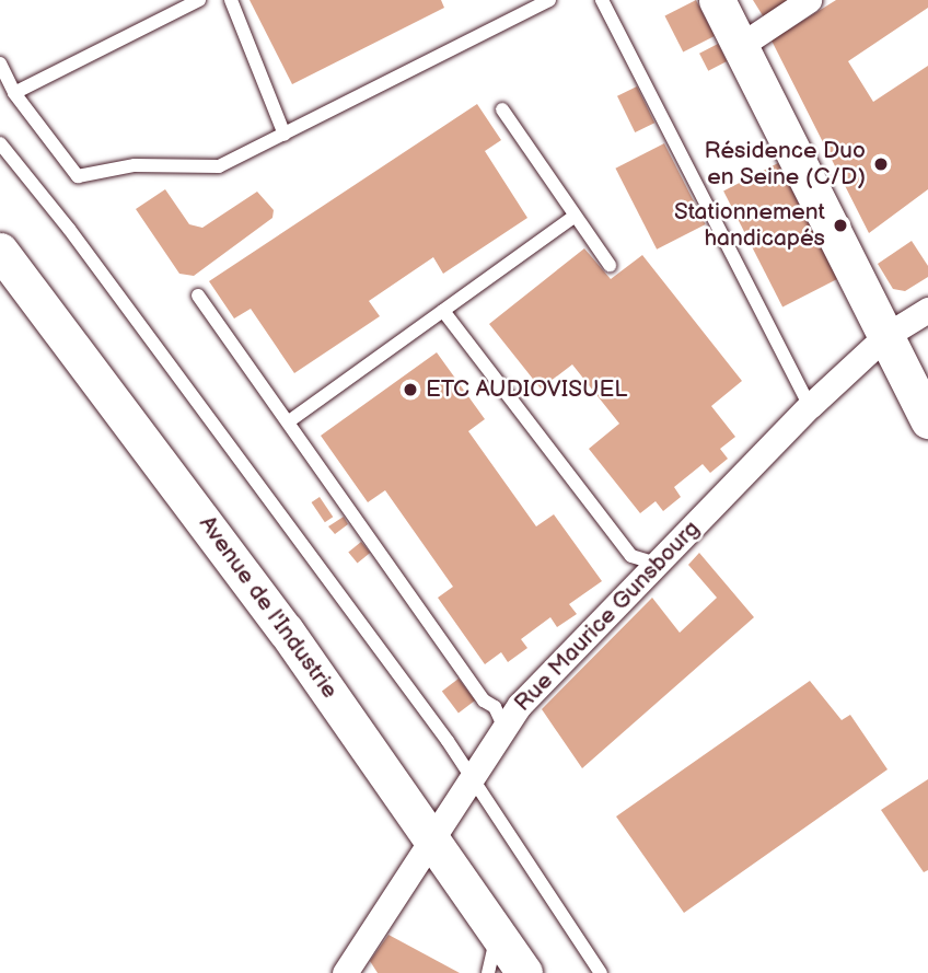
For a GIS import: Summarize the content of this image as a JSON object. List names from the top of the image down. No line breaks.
{"streets":{"main road":["Avenue de l'Industrie"],"street":["Rue Maurice Gunsbourg"]},"crossings":[["Avenue de l'Industrie","Rue Maurice Gunsbourg"]],"places":["Résidence Duo en Seine (C/D)","Stationnement handicapés","ETC AUDIOVISUEL"]}
